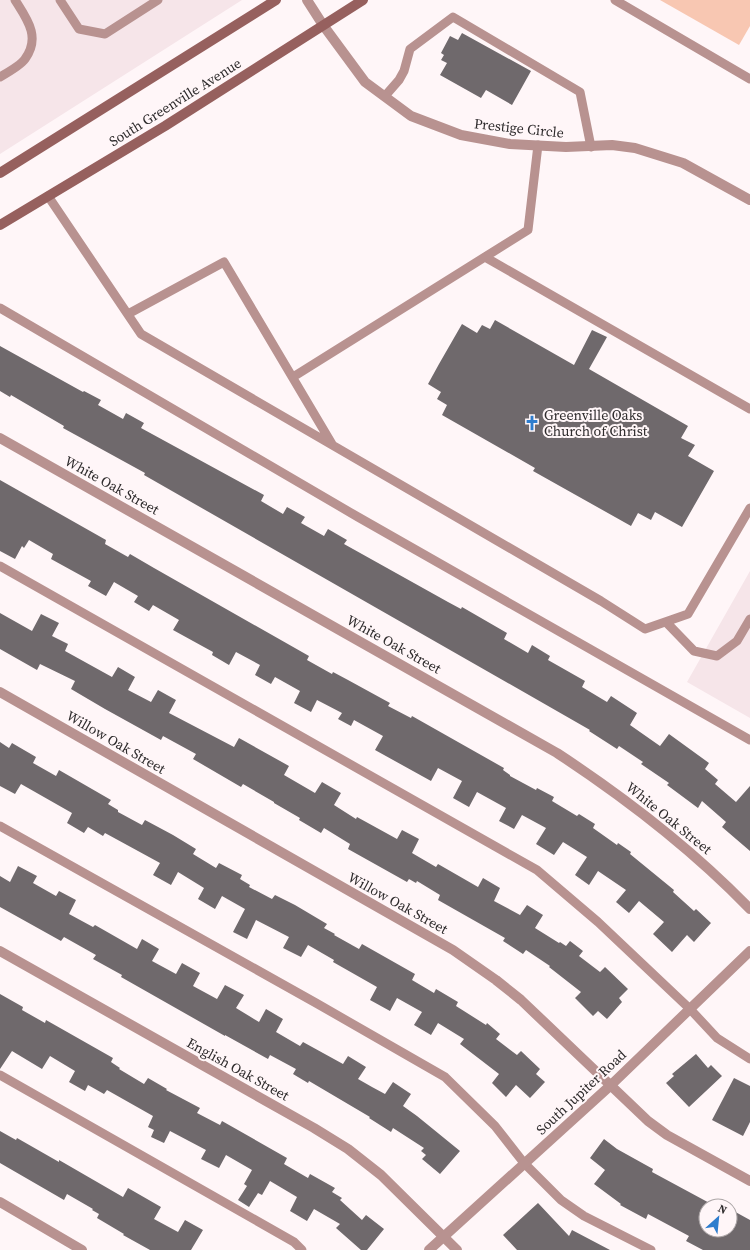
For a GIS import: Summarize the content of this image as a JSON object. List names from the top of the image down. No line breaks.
{"streets":{"main road":["South Greenville Avenue"],"street":["Prestige Circle","White Oak Street","Willow Oak Street","English Oak Street","South Jupiter Road"]},"crossings":[["South Greenville Avenue","Prestige Circle"],["Willow Oak Street","South Jupiter Road"],["English Oak Street","South Jupiter Road"]],"places":{"church":["Greenville Oaks Church of Christ"]},"north":"top right"}
